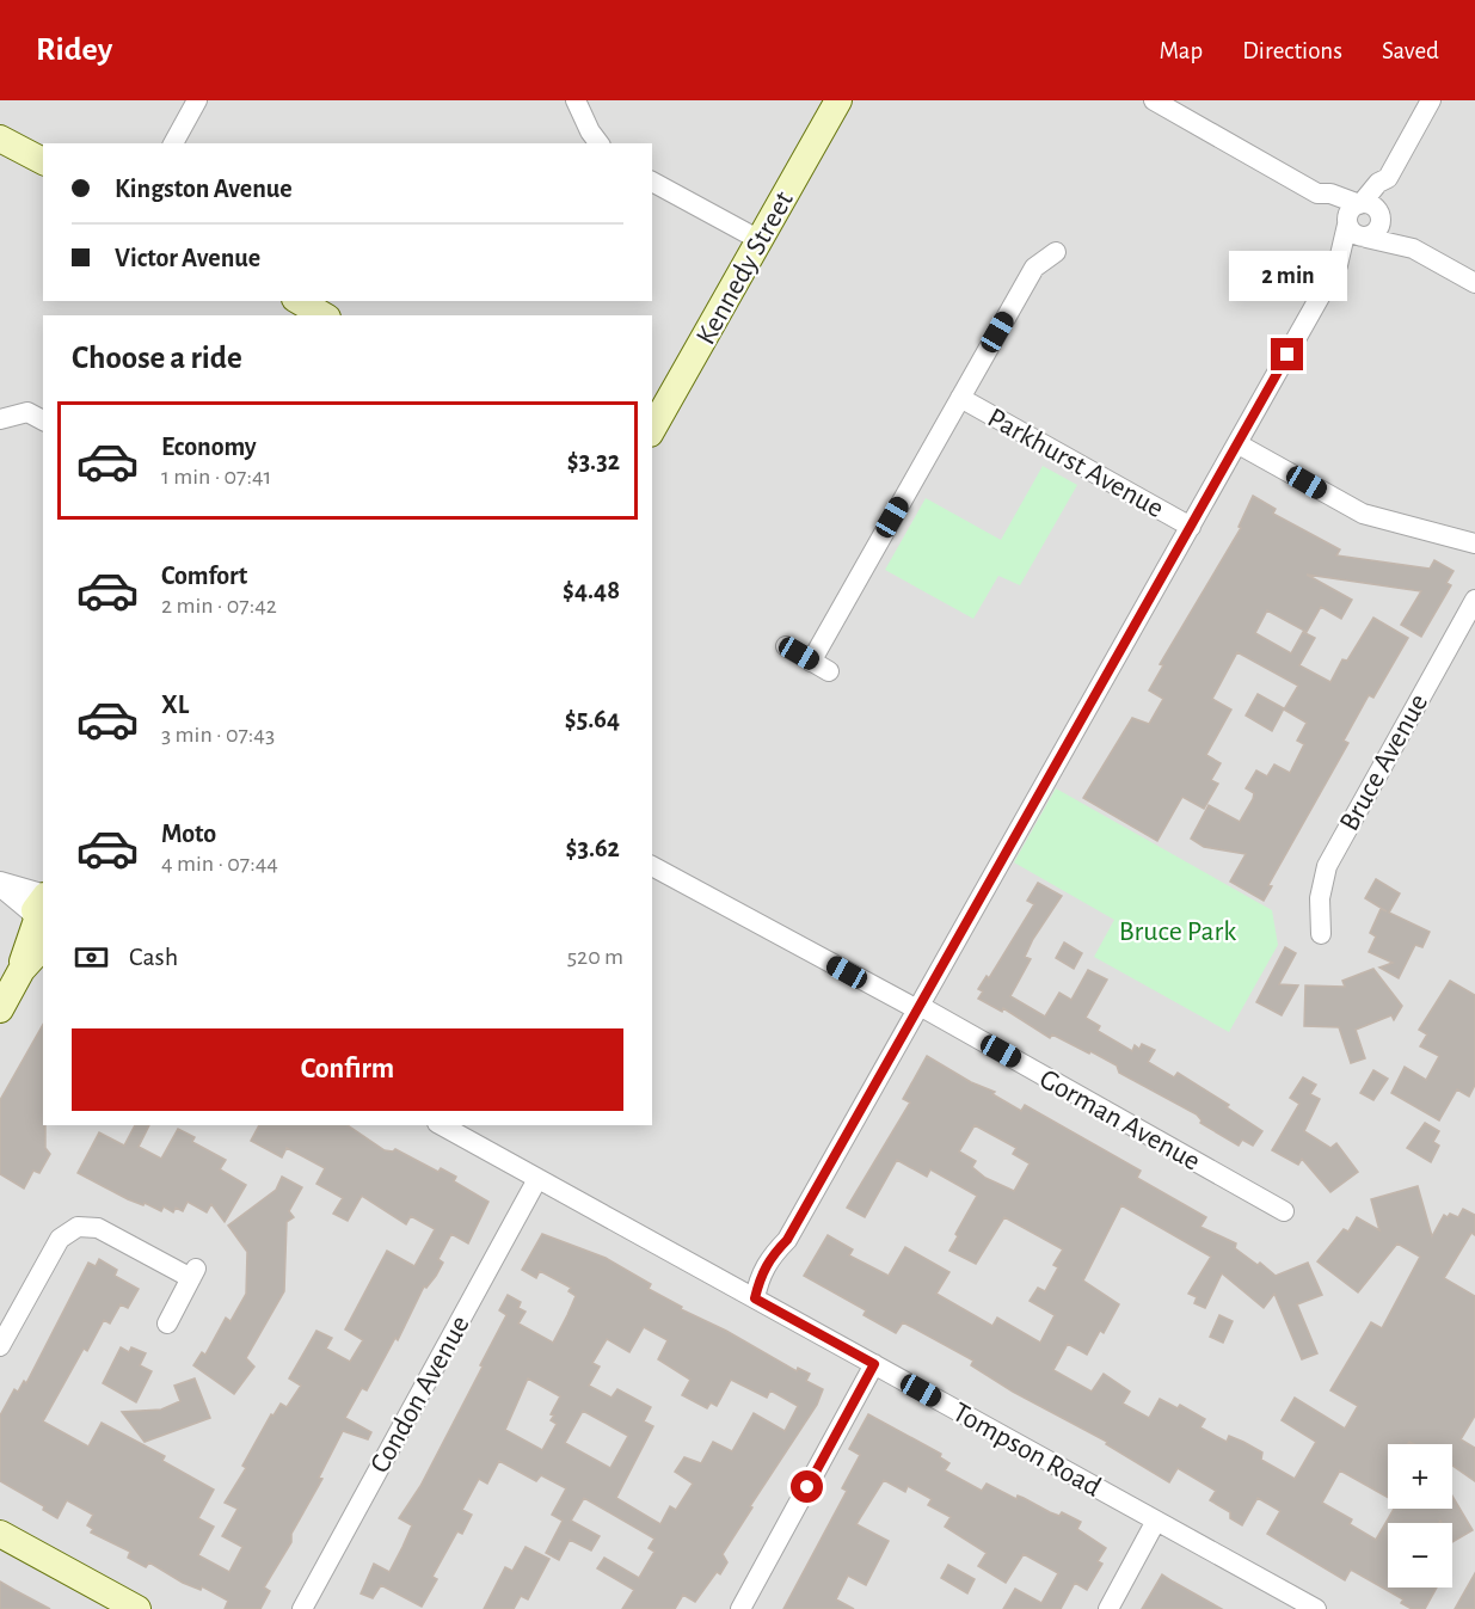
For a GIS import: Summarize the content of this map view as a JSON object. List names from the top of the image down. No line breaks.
{"streets":{"street":["Kennedy Street","Parkhurst Avenue","Bruce Avenue","Gorman Avenue","Condon Avenue","Tompson Road"]},"crossings":[["Condon Avenue","Tompson Road"]],"parks":["Bruce Park"],"page":{"header":"Ridey","nav":["Map","Directions","Saved"],"banner":["Kingston Avenue","Victor Avenue"],"bubble":"2 min","heading":"Choose a ride","list":[{"name":"Economy","note":"1 min · 07:41","value":"$3.32"},{"name":"Comfort","note":"2 min · 07:42","value":"$4.48"},{"name":"XL","note":"3 min · 07:43","value":"$5.64"},{"name":"Moto","note":"4 min · 07:44","value":"$3.62"}],"pay":["Cash","520 m"],"buttons":"Confirm","map_buttons":["+","−"]}}
